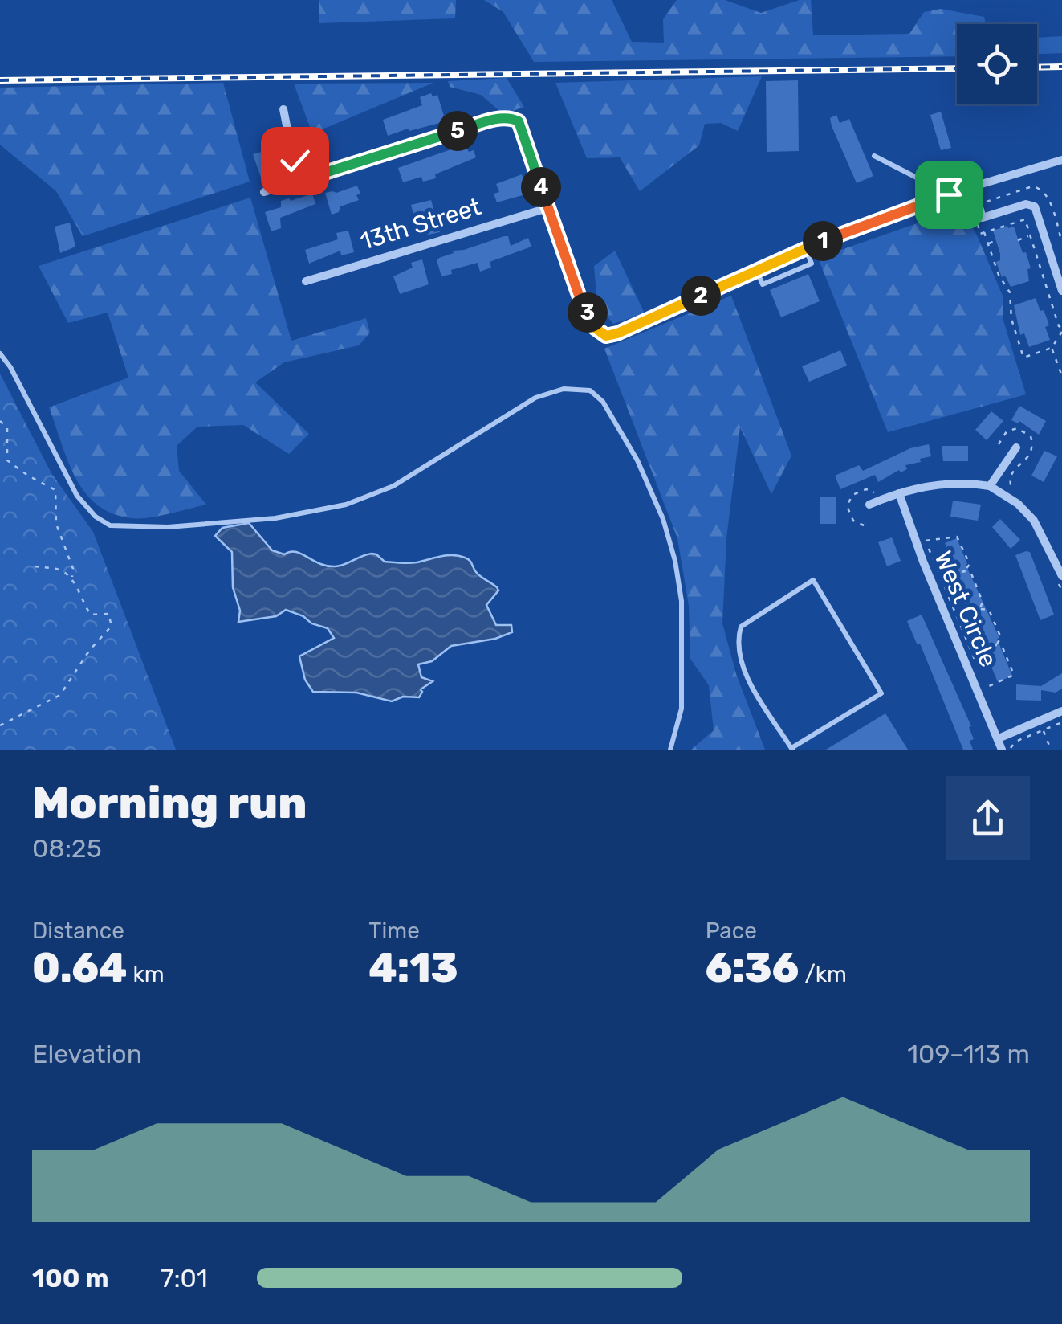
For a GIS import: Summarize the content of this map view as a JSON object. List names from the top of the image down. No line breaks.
{"streets":{"street":["13th Street","West Circle"]},"page":{"pins":["5","4","1","2","3"],"heading":["Morning run","08:25"],"stats":[["Distance","0.64 km"],["Time","4:13"],["Pace","6:36 /km"]],"chart":["Elevation","109–113 m"],"list":[{"name":"100 m","note":"7:01"}]}}
